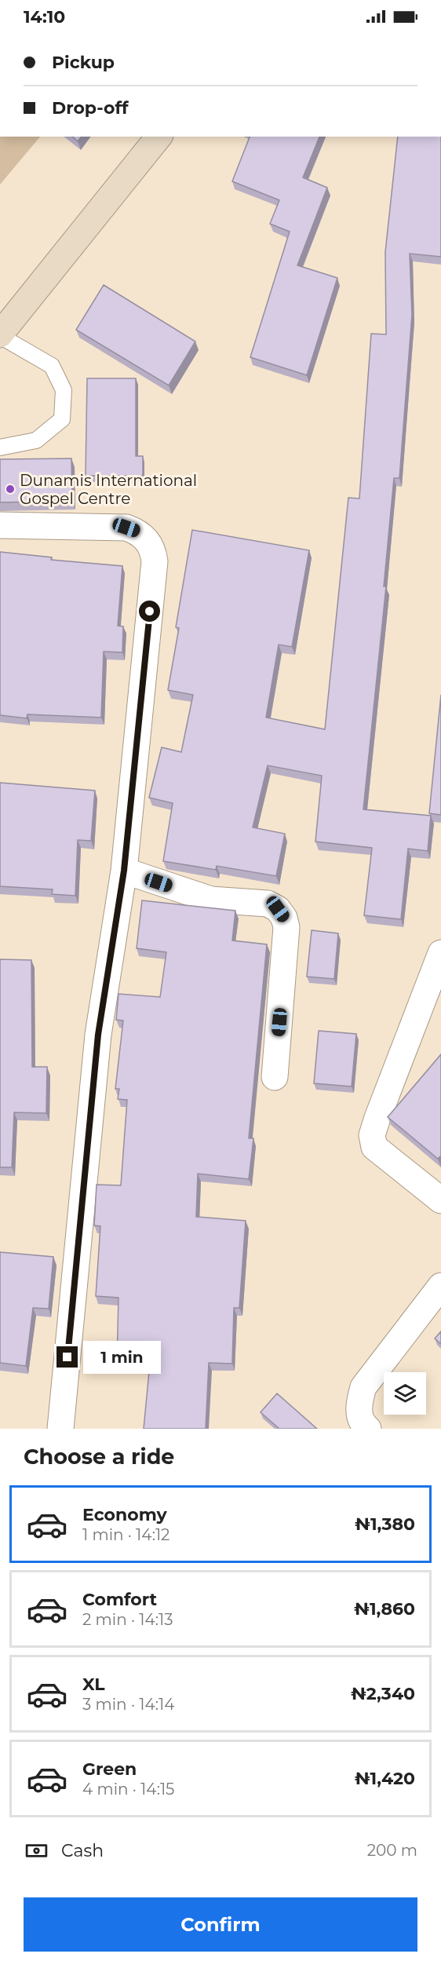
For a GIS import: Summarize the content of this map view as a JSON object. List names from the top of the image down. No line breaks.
{"places":["Dunamis International Gospel Centre"],"page":{"status":"14:10","banner":["Pickup","Drop-off"],"bubble":"1 min","heading":"Choose a ride","list":[{"name":"Economy","note":"1 min · 14:12","value":"₦1,380"},{"name":"Comfort","note":"2 min · 14:13","value":"₦1,860"},{"name":"XL","note":"3 min · 14:14","value":"₦2,340"},{"name":"Green","note":"4 min · 14:15","value":"₦1,420"}],"pay":["Cash","200 m"],"buttons":"Confirm"}}
